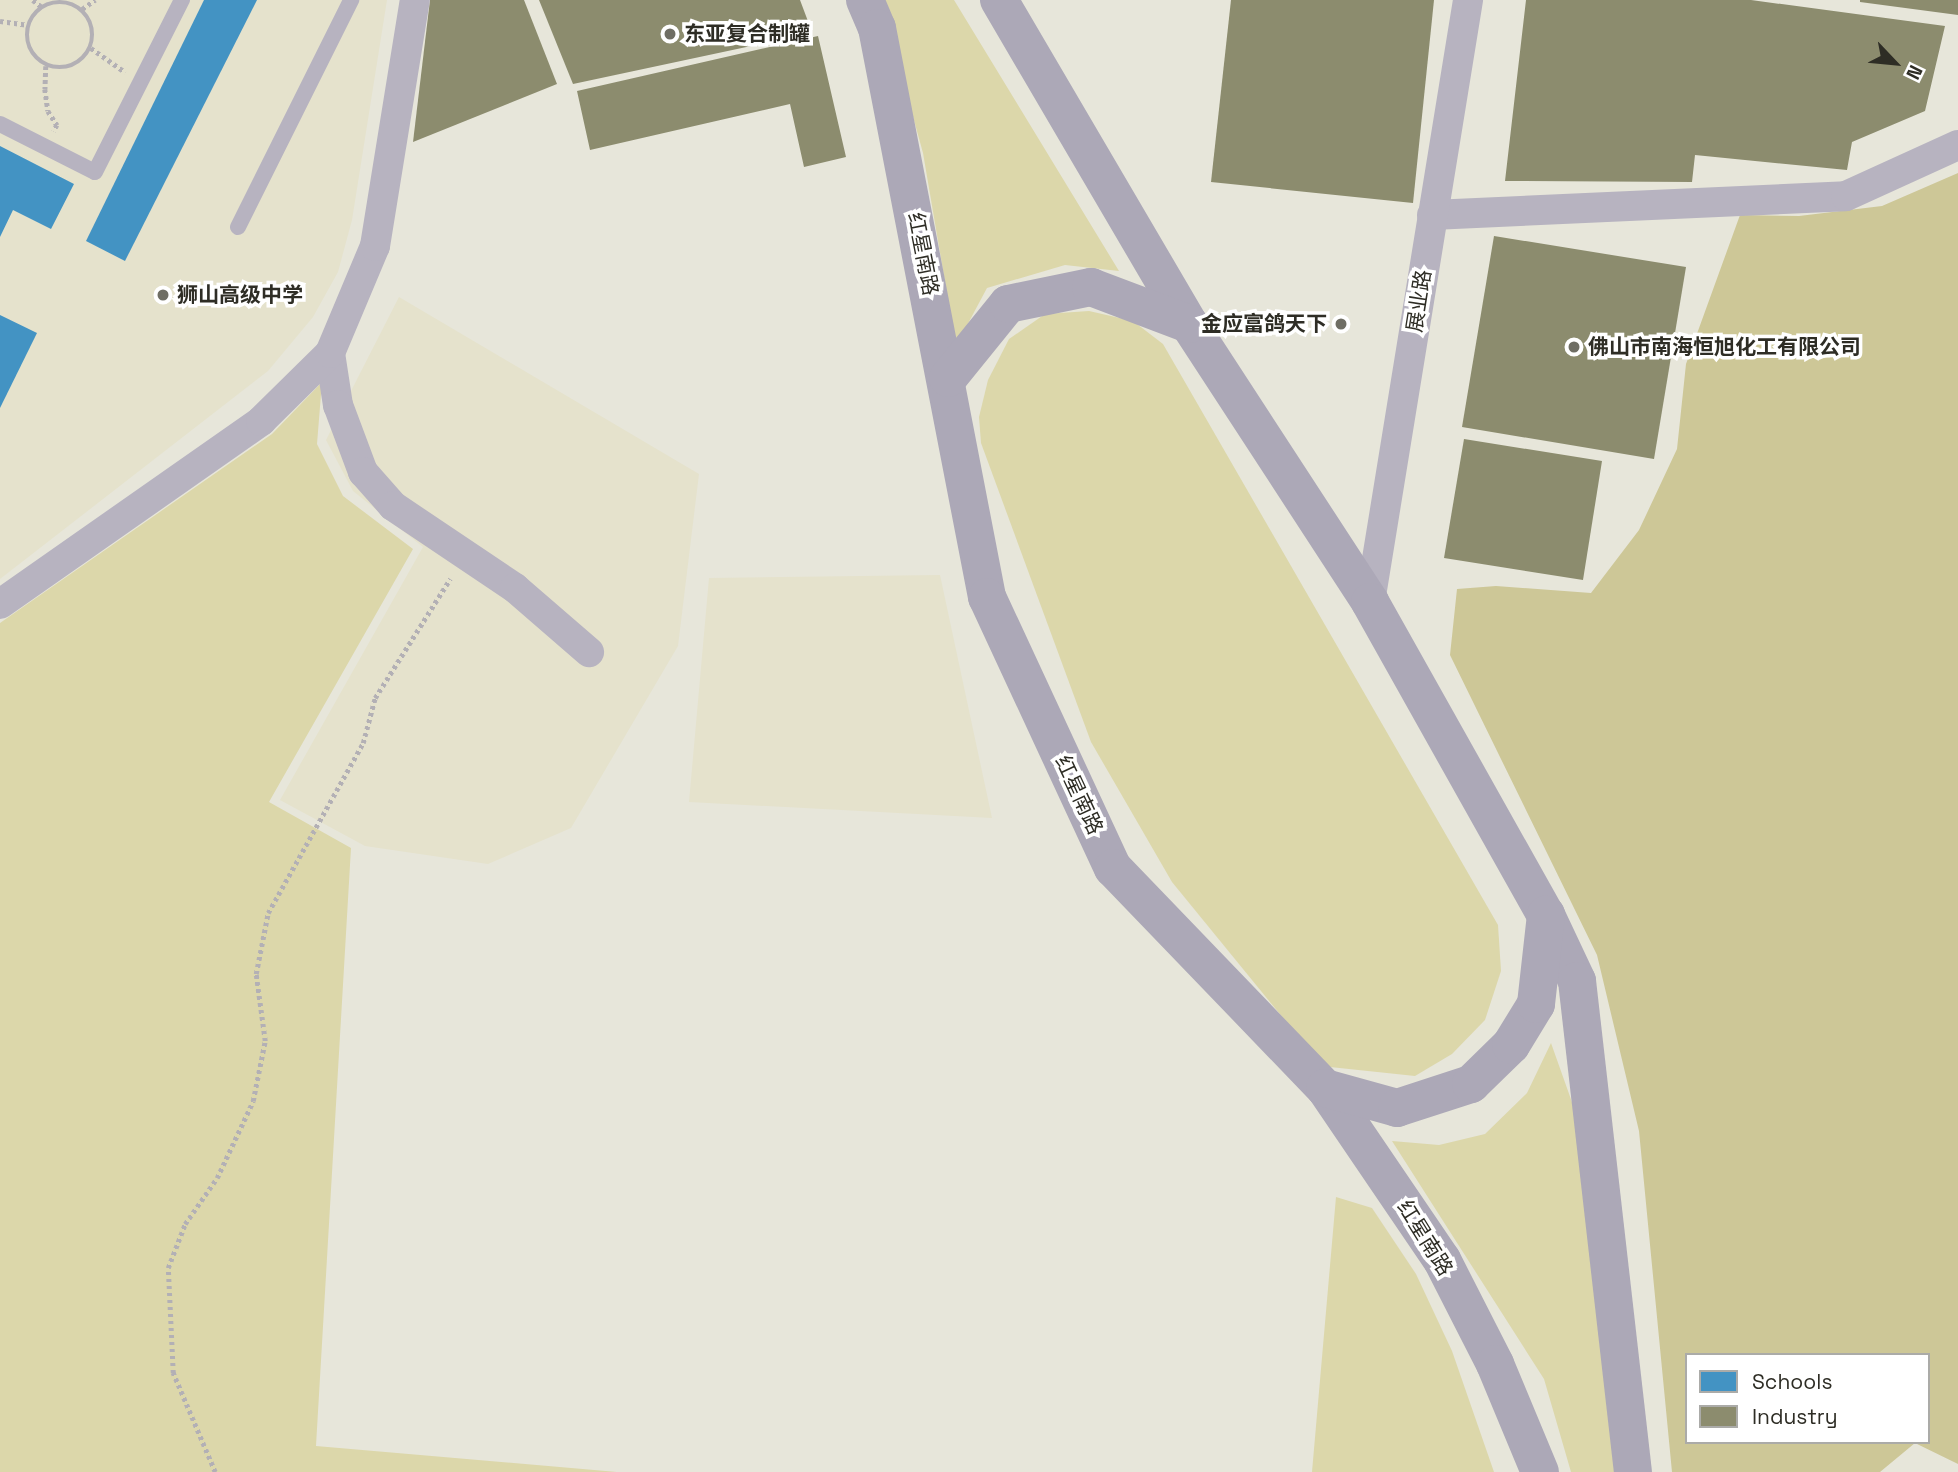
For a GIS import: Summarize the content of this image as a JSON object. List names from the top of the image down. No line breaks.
{"streets":{"main road":["红星南路"],"street":["展业路"]},"places":["东亚复合制罐","狮山高级中学","金应富鸽天下","佛山市南海恒旭化工有限公司"],"legend":["Schools","Industry"],"north":"bottom right"}
